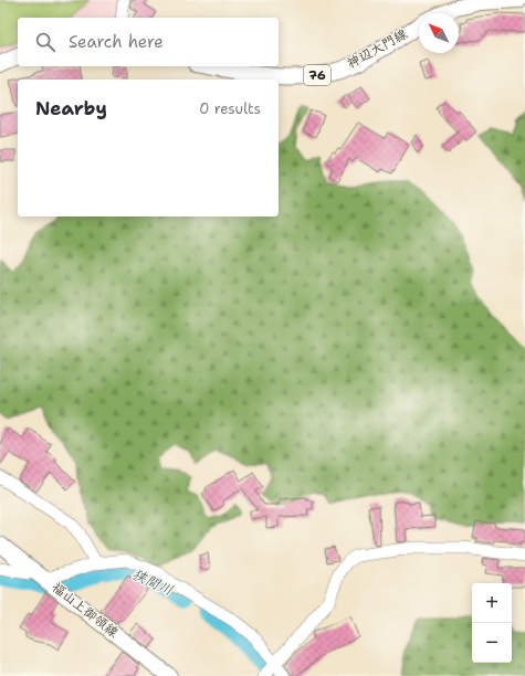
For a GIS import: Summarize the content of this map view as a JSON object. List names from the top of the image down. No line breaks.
{"streets":{"main road":["神辺大門線","76","福山上御領線"]},"water":["狭間川"],"north":"top left","page":{"search":"Search here","heading":["Nearby","0 results"],"map_buttons":["+","−"]}}
